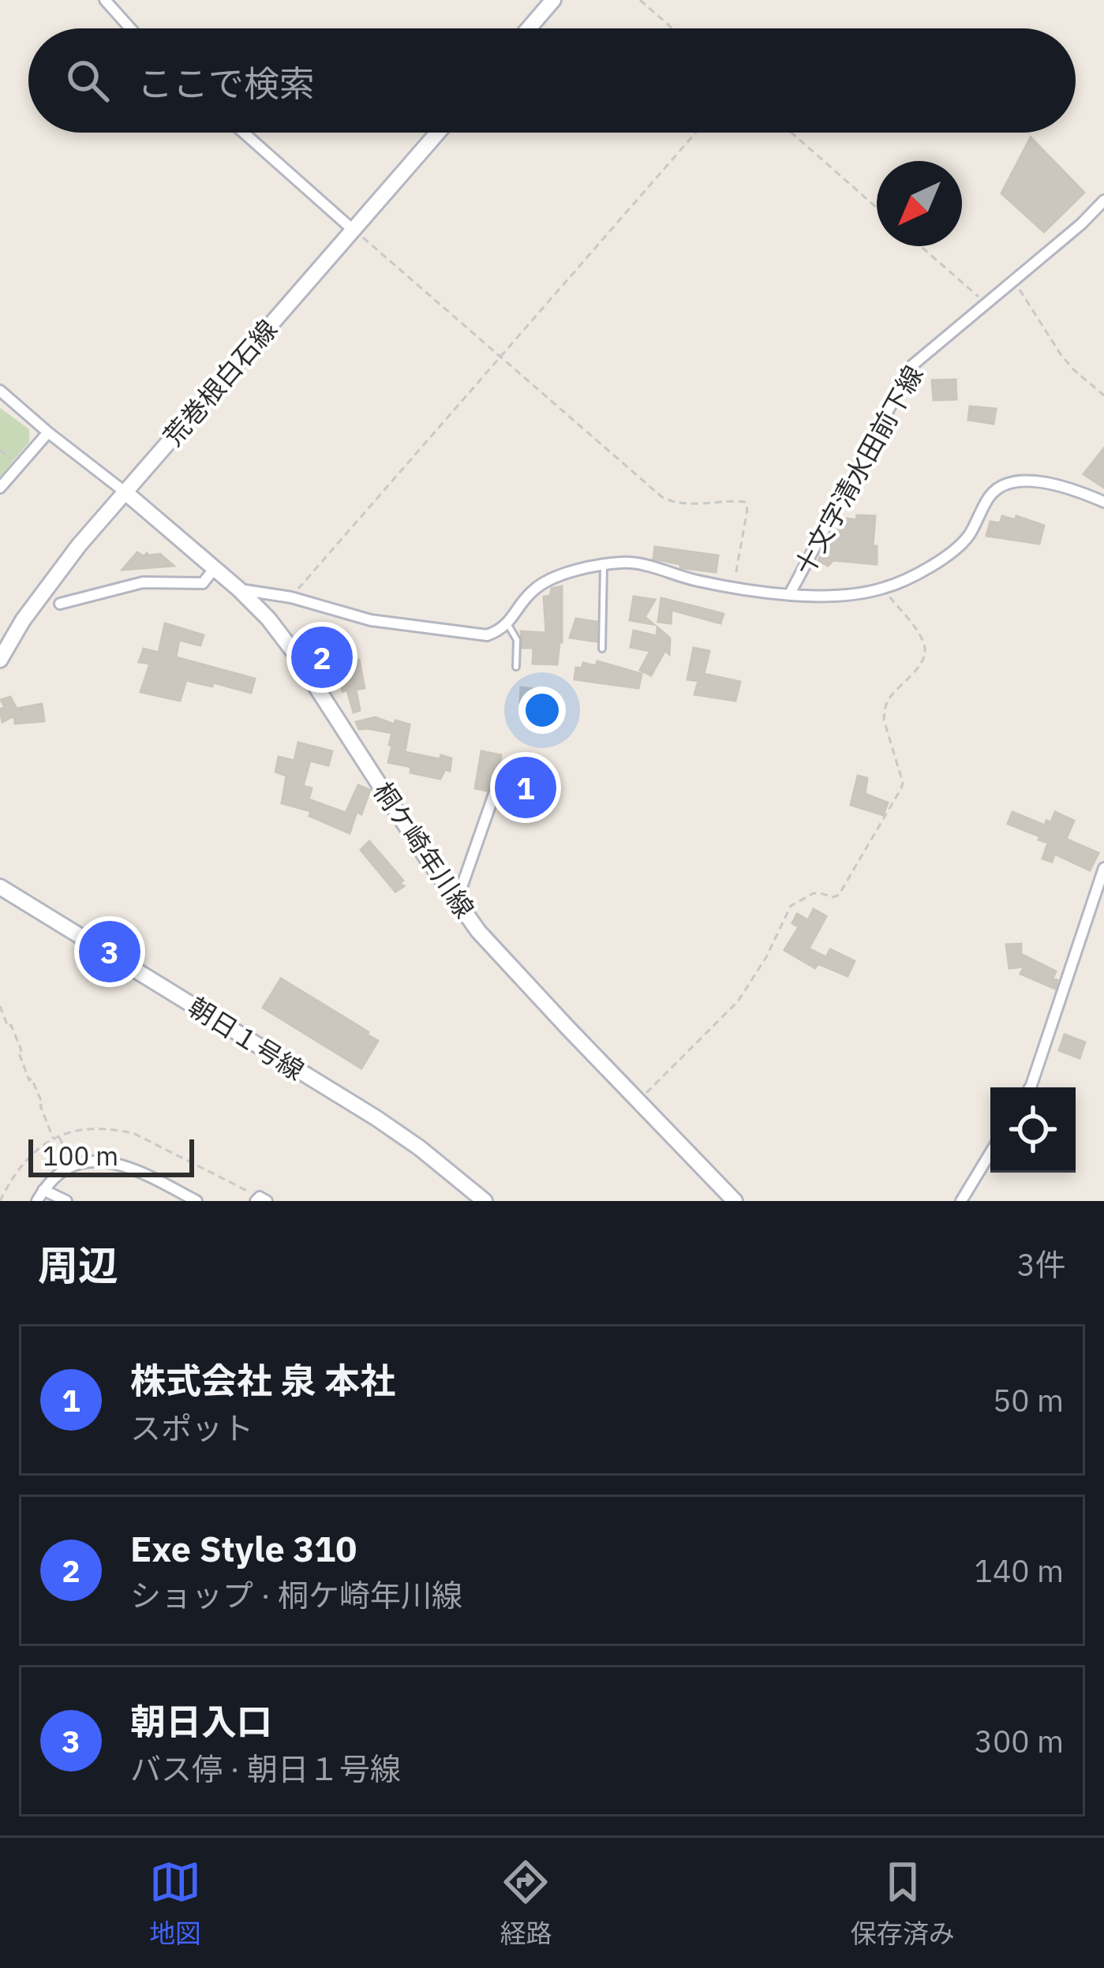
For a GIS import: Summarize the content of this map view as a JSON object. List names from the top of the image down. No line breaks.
{"streets":{"street":["荒巻根白石線","十文字清水田前下線","桐ケ崎年川線","朝日１号線"]},"crossings":[["荒巻根白石線","桐ケ崎年川線"]],"scale_bar":"100 m","north":"bottom left","page":{"search":"ここで検索","pins":["2","1","3"],"scale":"100 m","heading":["周辺","3件"],"list":[{"mark":"1","name":"株式会社 泉 本社","note":"スポット","value":"50 m"},{"mark":"2","name":"Exe Style 310","note":"ショップ · 桐ケ崎年川線","value":"140 m"},{"mark":"3","name":"朝日入口","note":"バス停 · 朝日１号線","value":"300 m"}],"nav":["地図","経路","保存済み"]}}
